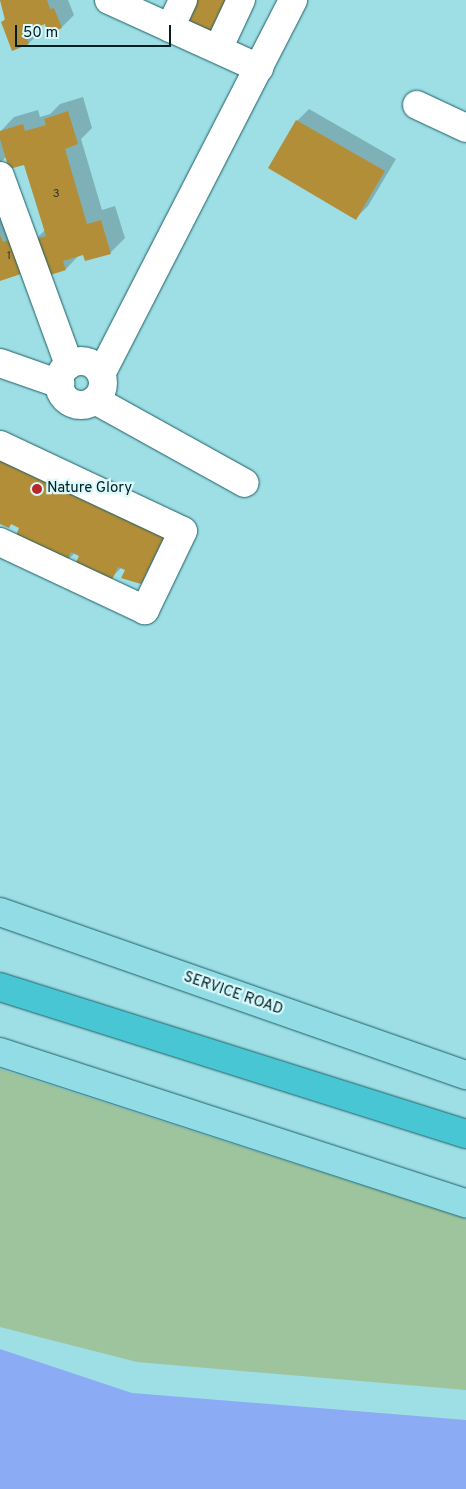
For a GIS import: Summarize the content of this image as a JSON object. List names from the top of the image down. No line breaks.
{"streets":{"main road":["SERVICE ROAD"]},"places":["Nature Glory"],"house_numbers":["3","1"],"scale_bar":"50 m"}
